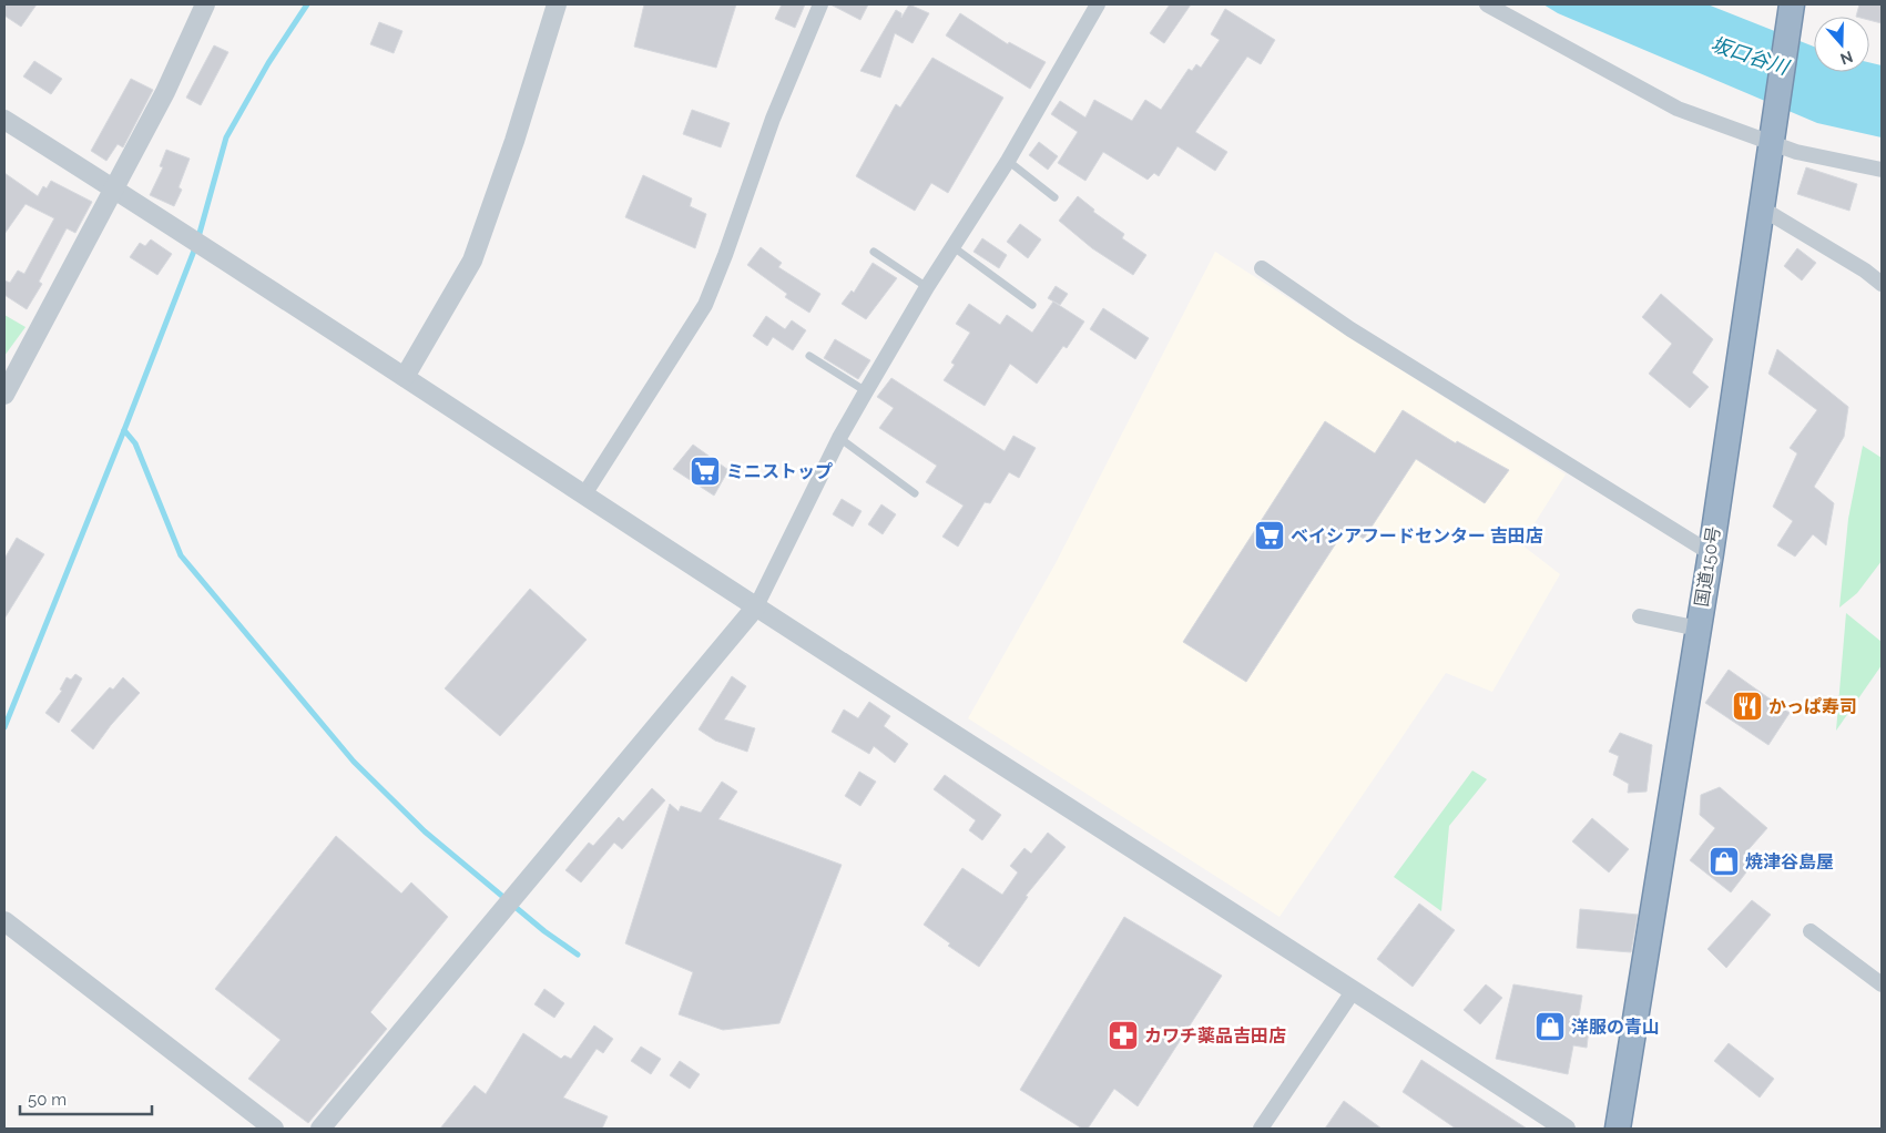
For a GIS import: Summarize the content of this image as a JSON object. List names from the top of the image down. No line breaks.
{"streets":{"highway":["国道150号"]},"water":["坂口谷川"],"places":{"supermarket":["ミニストップ","ベイシアフードセンター 吉田店"],"restaurant":["かっぱ寿司"],"shop":["焼津谷島屋","洋服の青山"],"pharmacy":["カワチ薬品吉田店"]},"scale_bar":"50 m","north":"bottom"}
